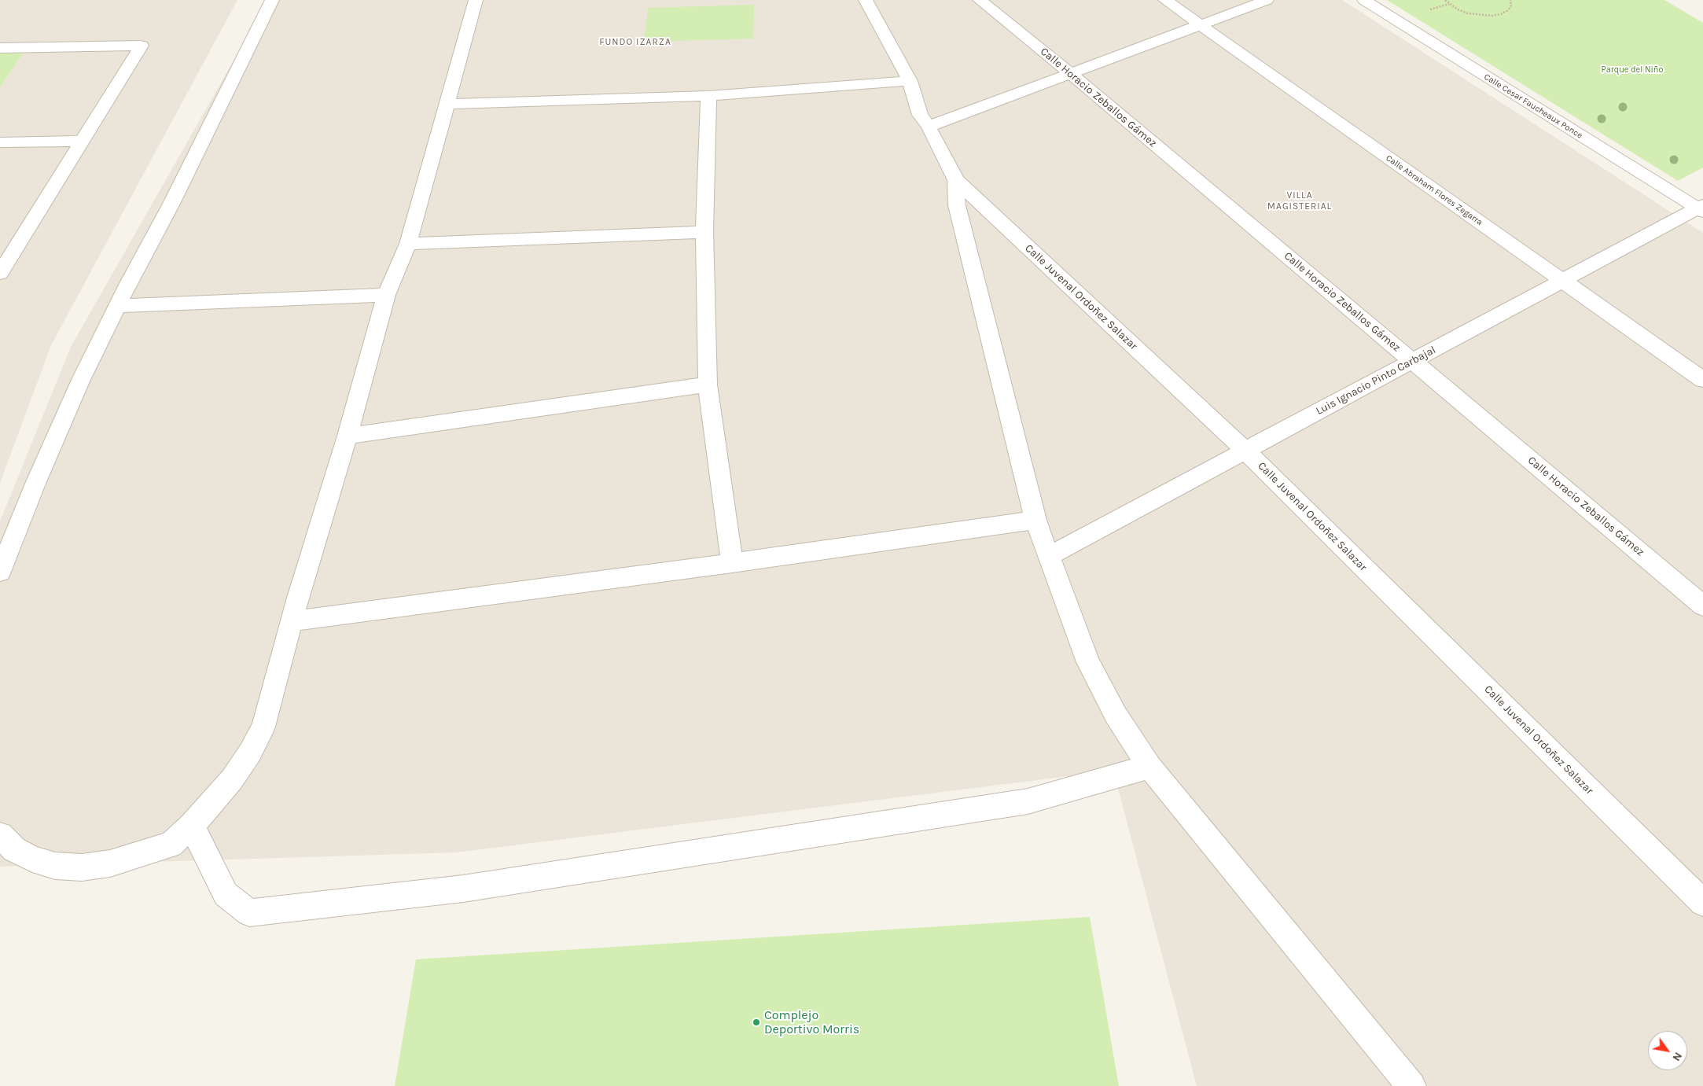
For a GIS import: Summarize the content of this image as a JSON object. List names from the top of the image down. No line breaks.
{"streets":{"street":["Calle Horacio Zeballos Gámez","Calle Cesar Faucheaux Ponce","Calle Abraham Flores Zegarra","Calle Juvenal Ordoñez Salazar","Luis Ignacio Pinto Carbajal"]},"crossings":[["Calle Horacio Zeballos Gámez","Luis Ignacio Pinto Carbajal"],["Calle Cesar Faucheaux Ponce","Luis Ignacio Pinto Carbajal"],["Calle Abraham Flores Zegarra","Luis Ignacio Pinto Carbajal"],["Calle Juvenal Ordoñez Salazar","Luis Ignacio Pinto Carbajal"]],"districts":["FUNDO IZARZA","VILLA MAGISTERIAL"],"parks":["Parque del Niño"],"places":["Complejo Deportivo Morris"],"north":"bottom right"}
